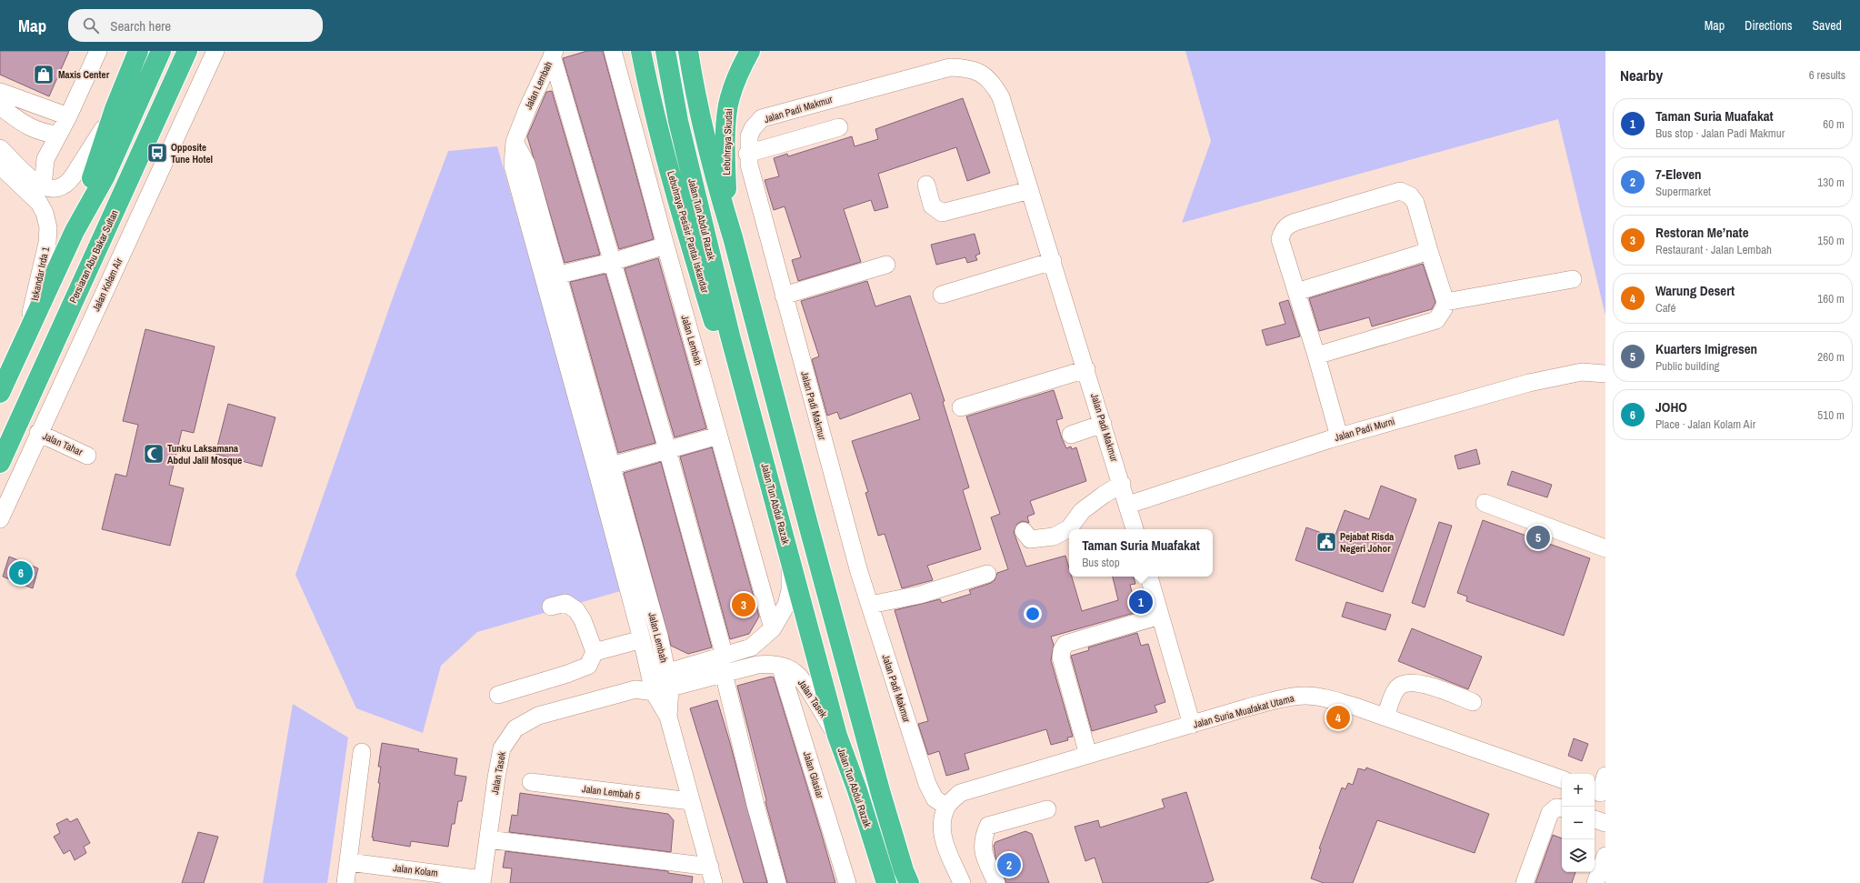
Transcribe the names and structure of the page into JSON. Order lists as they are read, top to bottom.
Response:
{
  "streets": {
    "highway": [
      "Lebuhraya Skudai",
      "Jalan Tun Abdul Razak",
      "Lebuhraya Pesisir Pantai Iskandar",
      "Persiaran Abu Bakar Sultan"
    ],
    "street": [
      "Jalan Lembah",
      "Jalan Padi Makmur",
      "Iskandar Irda 1",
      "Jalan Kolam Air",
      "Jalan Padi Murni",
      "Jalan Tahar",
      "Jalan Tasek",
      "Jalan Suria Muafakat Utama",
      "Jalan Glasiar",
      "Jalan Lembah 5",
      "Jalan Kolam"
    ]
  },
  "crossings": [
    ["Jalan Lembah", "Jalan Tasek"],
    ["Jalan Lembah", "Jalan Lembah 5"],
    ["Jalan Padi Makmur", "Jalan Padi Murni"],
    ["Jalan Padi Makmur", "Jalan Suria Muafakat Utama"],
    ["Jalan Tun Abdul Razak", "Lebuhraya Pesisir Pantai Iskandar"],
    ["Jalan Tun Abdul Razak", "Jalan Tasek"],
    ["Jalan Kolam Air", "Jalan Tahar"],
    ["Jalan Tasek", "Jalan Glasiar"],
    ["Jalan Tasek", "Jalan Kolam"]
  ],
  "places": {
    "shop": ["Maxis Center"],
    "bus stop": ["Opposite Tune Hotel"],
    "mosque": ["Tunku Laksamana Abdul Jalil Mosque"],
    "public building": ["Pejabat Risda Negeri Johor"]
  },
  "page": {
    "header": "Map",
    "search": "Search here",
    "nav": ["Map", "Directions", "Saved"],
    "heading": ["Nearby", "6 results"],
    "list": [
      {
        "mark": "1",
        "name": "Taman Suria Muafakat",
        "note": "Bus stop · Jalan Padi Makmur",
        "value": "60 m"
      },
      {
        "mark": "2",
        "name": "7-Eleven",
        "note": "Supermarket",
        "value": "130 m"
      },
      {
        "mark": "3",
        "name": "Restoran Me’nate",
        "note": "Restaurant · Jalan Lembah",
        "value": "150 m"
      },
      {
        "mark": "4",
        "name": "Warung Desert",
        "note": "Café",
        "value": "160 m"
      },
      {
        "mark": "5",
        "name": "Kuarters Imigresen",
        "note": "Public building",
        "value": "260 m"
      },
      {
        "mark": "6",
        "name": "JOHO",
        "note": "Place · Jalan Kolam Air",
        "value": "510 m"
      }
    ],
    "pins": [
      "5",
      "6",
      "1",
      "3",
      "4",
      "2"
    ],
    "popup": ["Taman Suria Muafakat", "Bus stop"],
    "map_buttons": ["+", "−"]
  }
}
